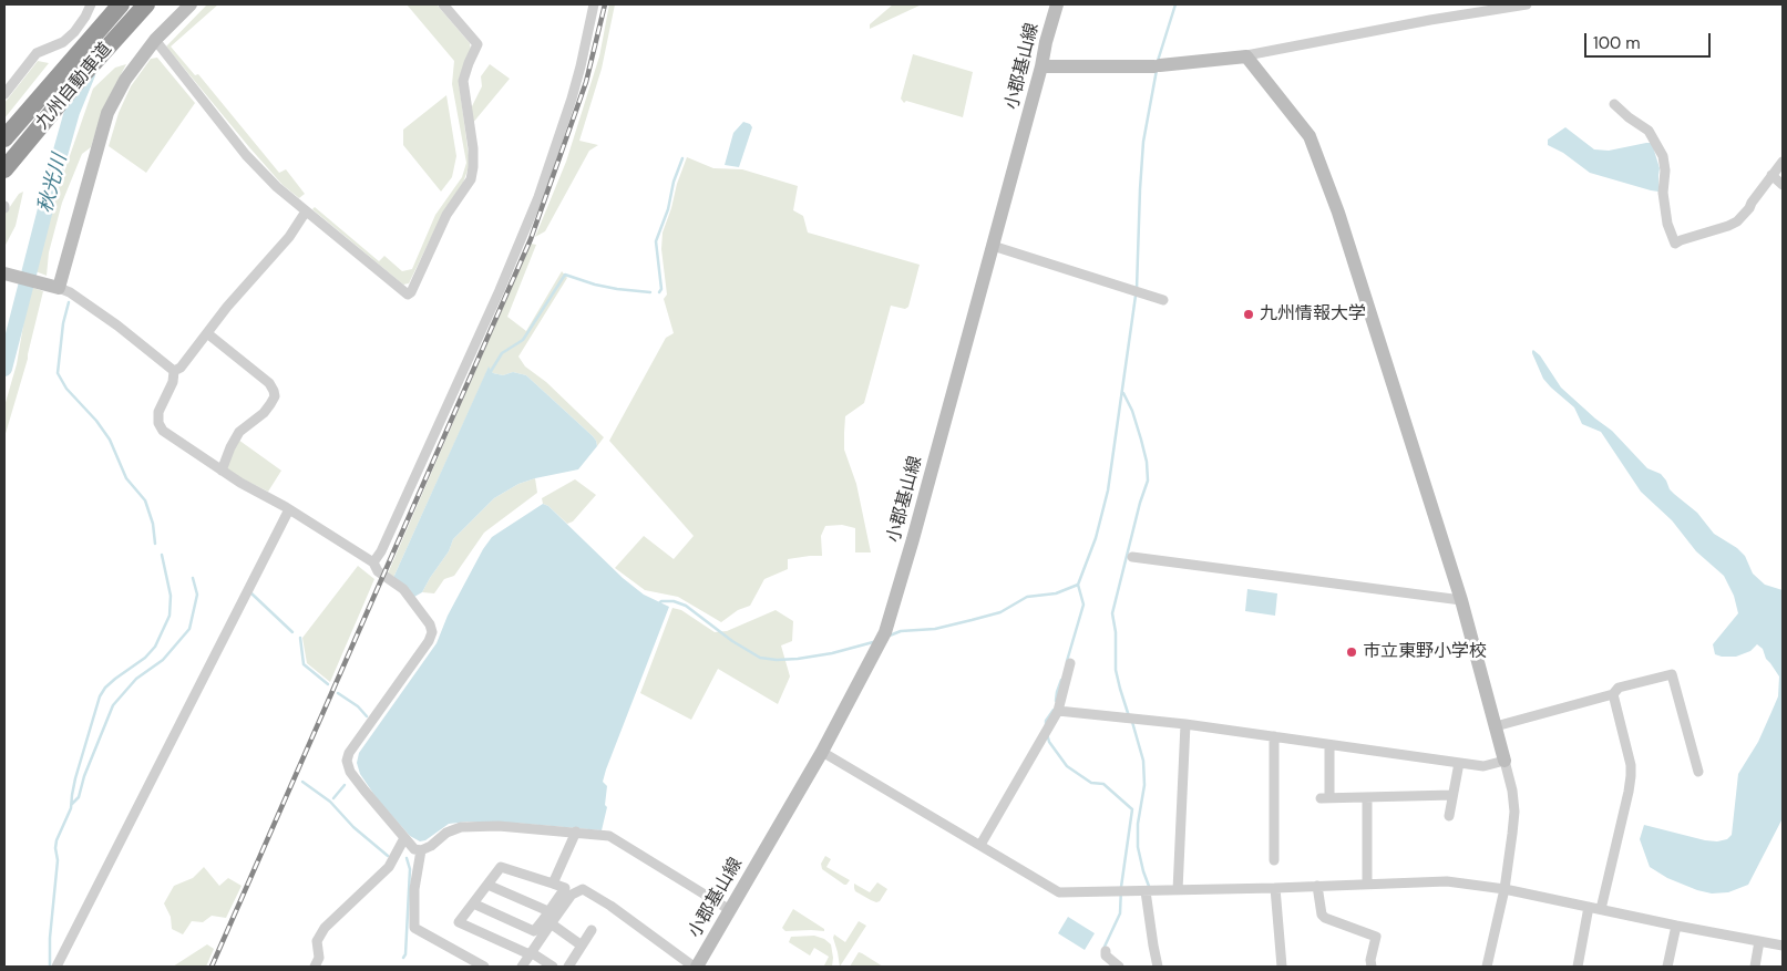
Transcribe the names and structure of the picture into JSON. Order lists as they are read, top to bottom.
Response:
{
  "streets": {
    "highway": ["九州自動車道"],
    "street": ["小郡基山線"]
  },
  "water": ["秋光川"],
  "places": ["九州情報大学", "市立東野小学校"],
  "scale_bar": "100 m"
}
